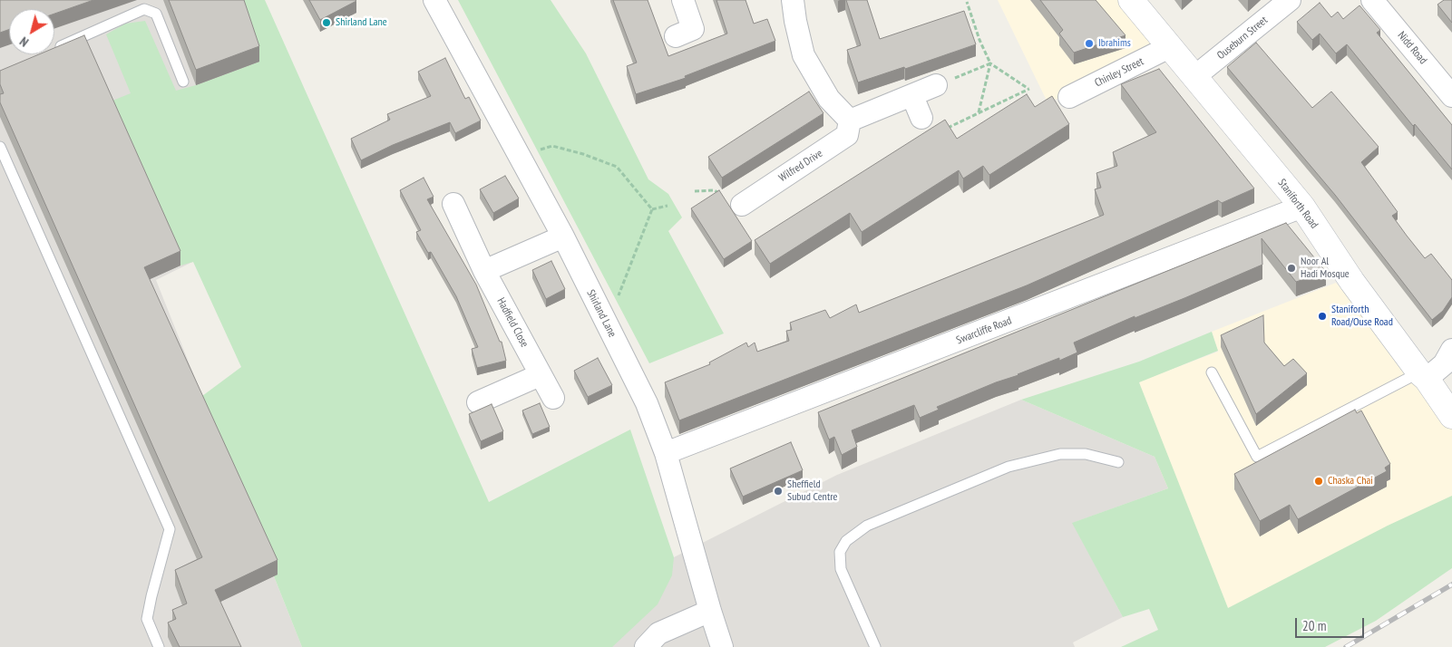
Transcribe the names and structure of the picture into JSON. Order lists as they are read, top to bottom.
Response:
{
  "streets": {
    "main road": ["Staniforth Road"],
    "street": [
      "Ouseburn Street",
      "Nidd Road",
      "Chinley Street",
      "Wilfred Drive",
      "Shirland Lane",
      "Hadfield Close",
      "Swarcliffe Road"
    ]
  },
  "crossings": [
    ["Ouseburn Street", "Staniforth Road"],
    ["Chinley Street", "Staniforth Road"],
    ["Staniforth Road", "Swarcliffe Road"],
    ["Shirland Lane", "Swarcliffe Road"]
  ],
  "places": [
    "Shirland Lane",
    "Ibrahims",
    "Noor Al Hadi Mosque",
    "Staniforth Road/Ouse Road",
    "Chaska Chai",
    "Sheffield Subud Centre"
  ],
  "scale_bar": "20 m",
  "north": "bottom left"
}
